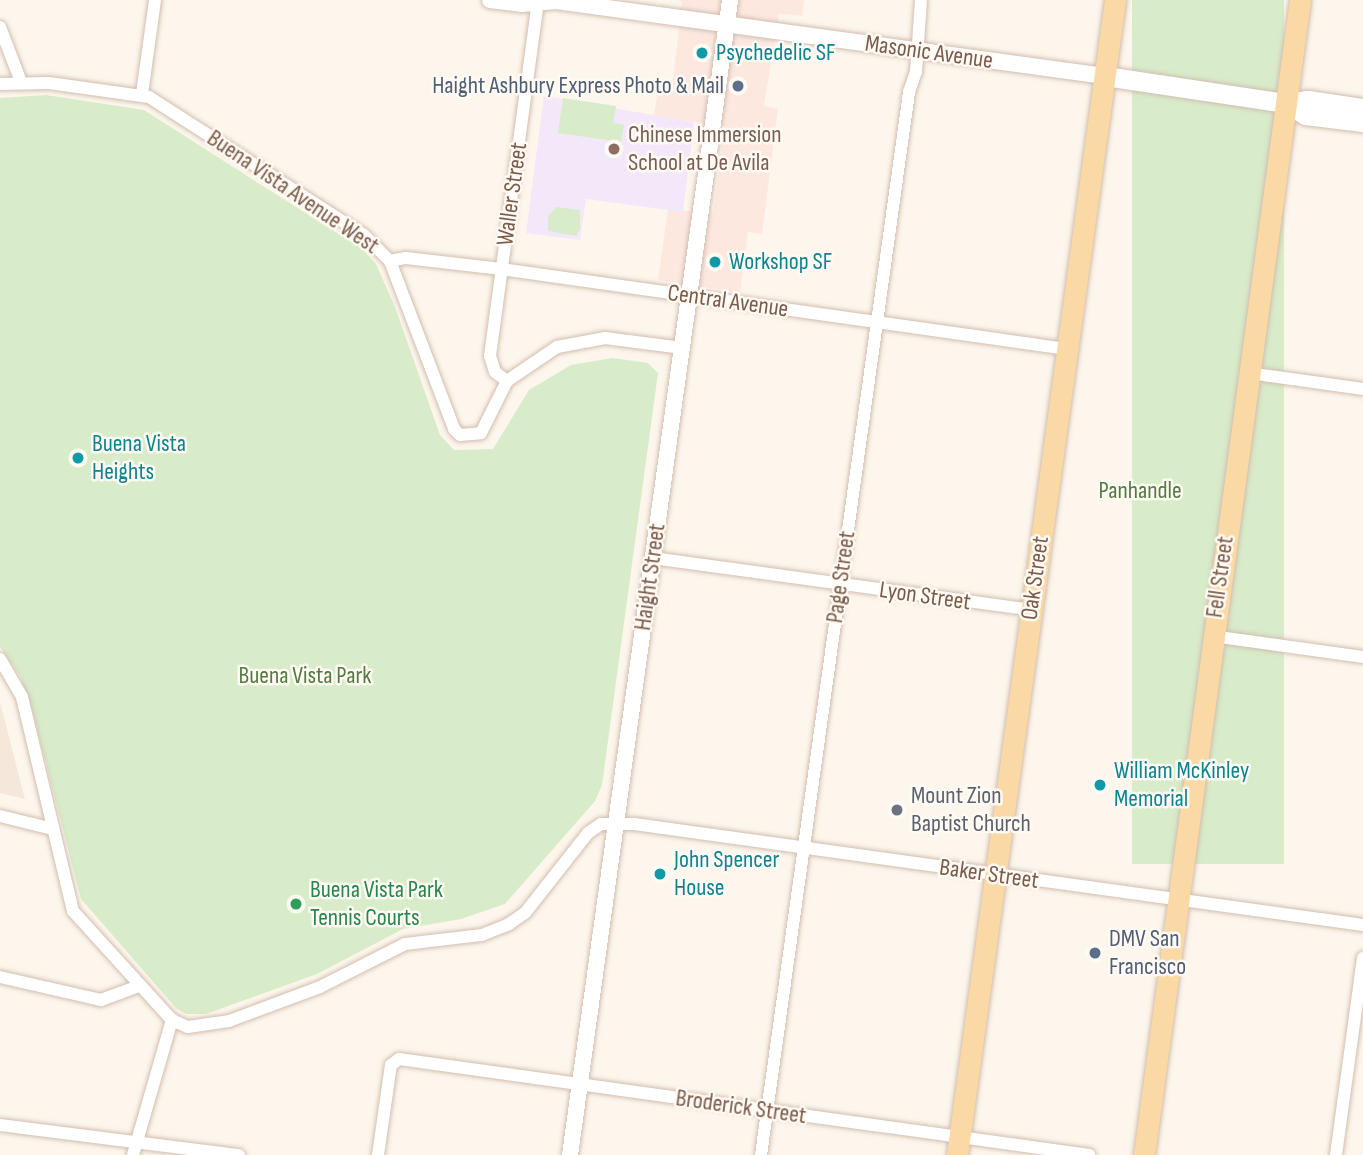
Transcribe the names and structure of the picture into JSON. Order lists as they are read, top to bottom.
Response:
{
  "streets": {
    "main road": ["Masonic Avenue", "Fell Street", "Oak Street"],
    "street": [
      "Buena Vista Avenue West",
      "Waller Street",
      "Central Avenue",
      "Haight Street",
      "Page Street",
      "Lyon Street",
      "Baker Street",
      "Broderick Street"
    ]
  },
  "crossings": [
    ["Masonic Avenue", "Waller Street"],
    ["Masonic Avenue", "Haight Street"],
    ["Masonic Avenue", "Page Street"],
    ["Masonic Avenue", "Fell Street"],
    ["Masonic Avenue", "Oak Street"],
    ["Buena Vista Avenue West", "Waller Street"],
    ["Buena Vista Avenue West", "Central Avenue"],
    ["Buena Vista Avenue West", "Haight Street"],
    ["Waller Street", "Central Avenue"],
    ["Central Avenue", "Haight Street"],
    ["Central Avenue", "Page Street"],
    ["Central Avenue", "Oak Street"],
    ["Haight Street", "Lyon Street"],
    ["Haight Street", "Baker Street"],
    ["Haight Street", "Broderick Street"],
    ["Page Street", "Lyon Street"],
    ["Page Street", "Baker Street"],
    ["Page Street", "Broderick Street"],
    ["Fell Street", "Baker Street"],
    ["Oak Street", "Lyon Street"],
    ["Oak Street", "Baker Street"],
    ["Oak Street", "Broderick Street"]
  ],
  "parks": ["Panhandle", "Buena Vista Park"],
  "places": [
    "Psychedelic SF",
    "Haight Ashbury Express Photo & Mail",
    "Chinese Immersion School at De Avila",
    "Workshop SF",
    "Buena Vista Heights",
    "William McKinley Memorial",
    "Mount Zion Baptist Church",
    "John Spencer House",
    "Buena Vista Park Tennis Courts",
    "DMV San Francisco"
  ]
}
